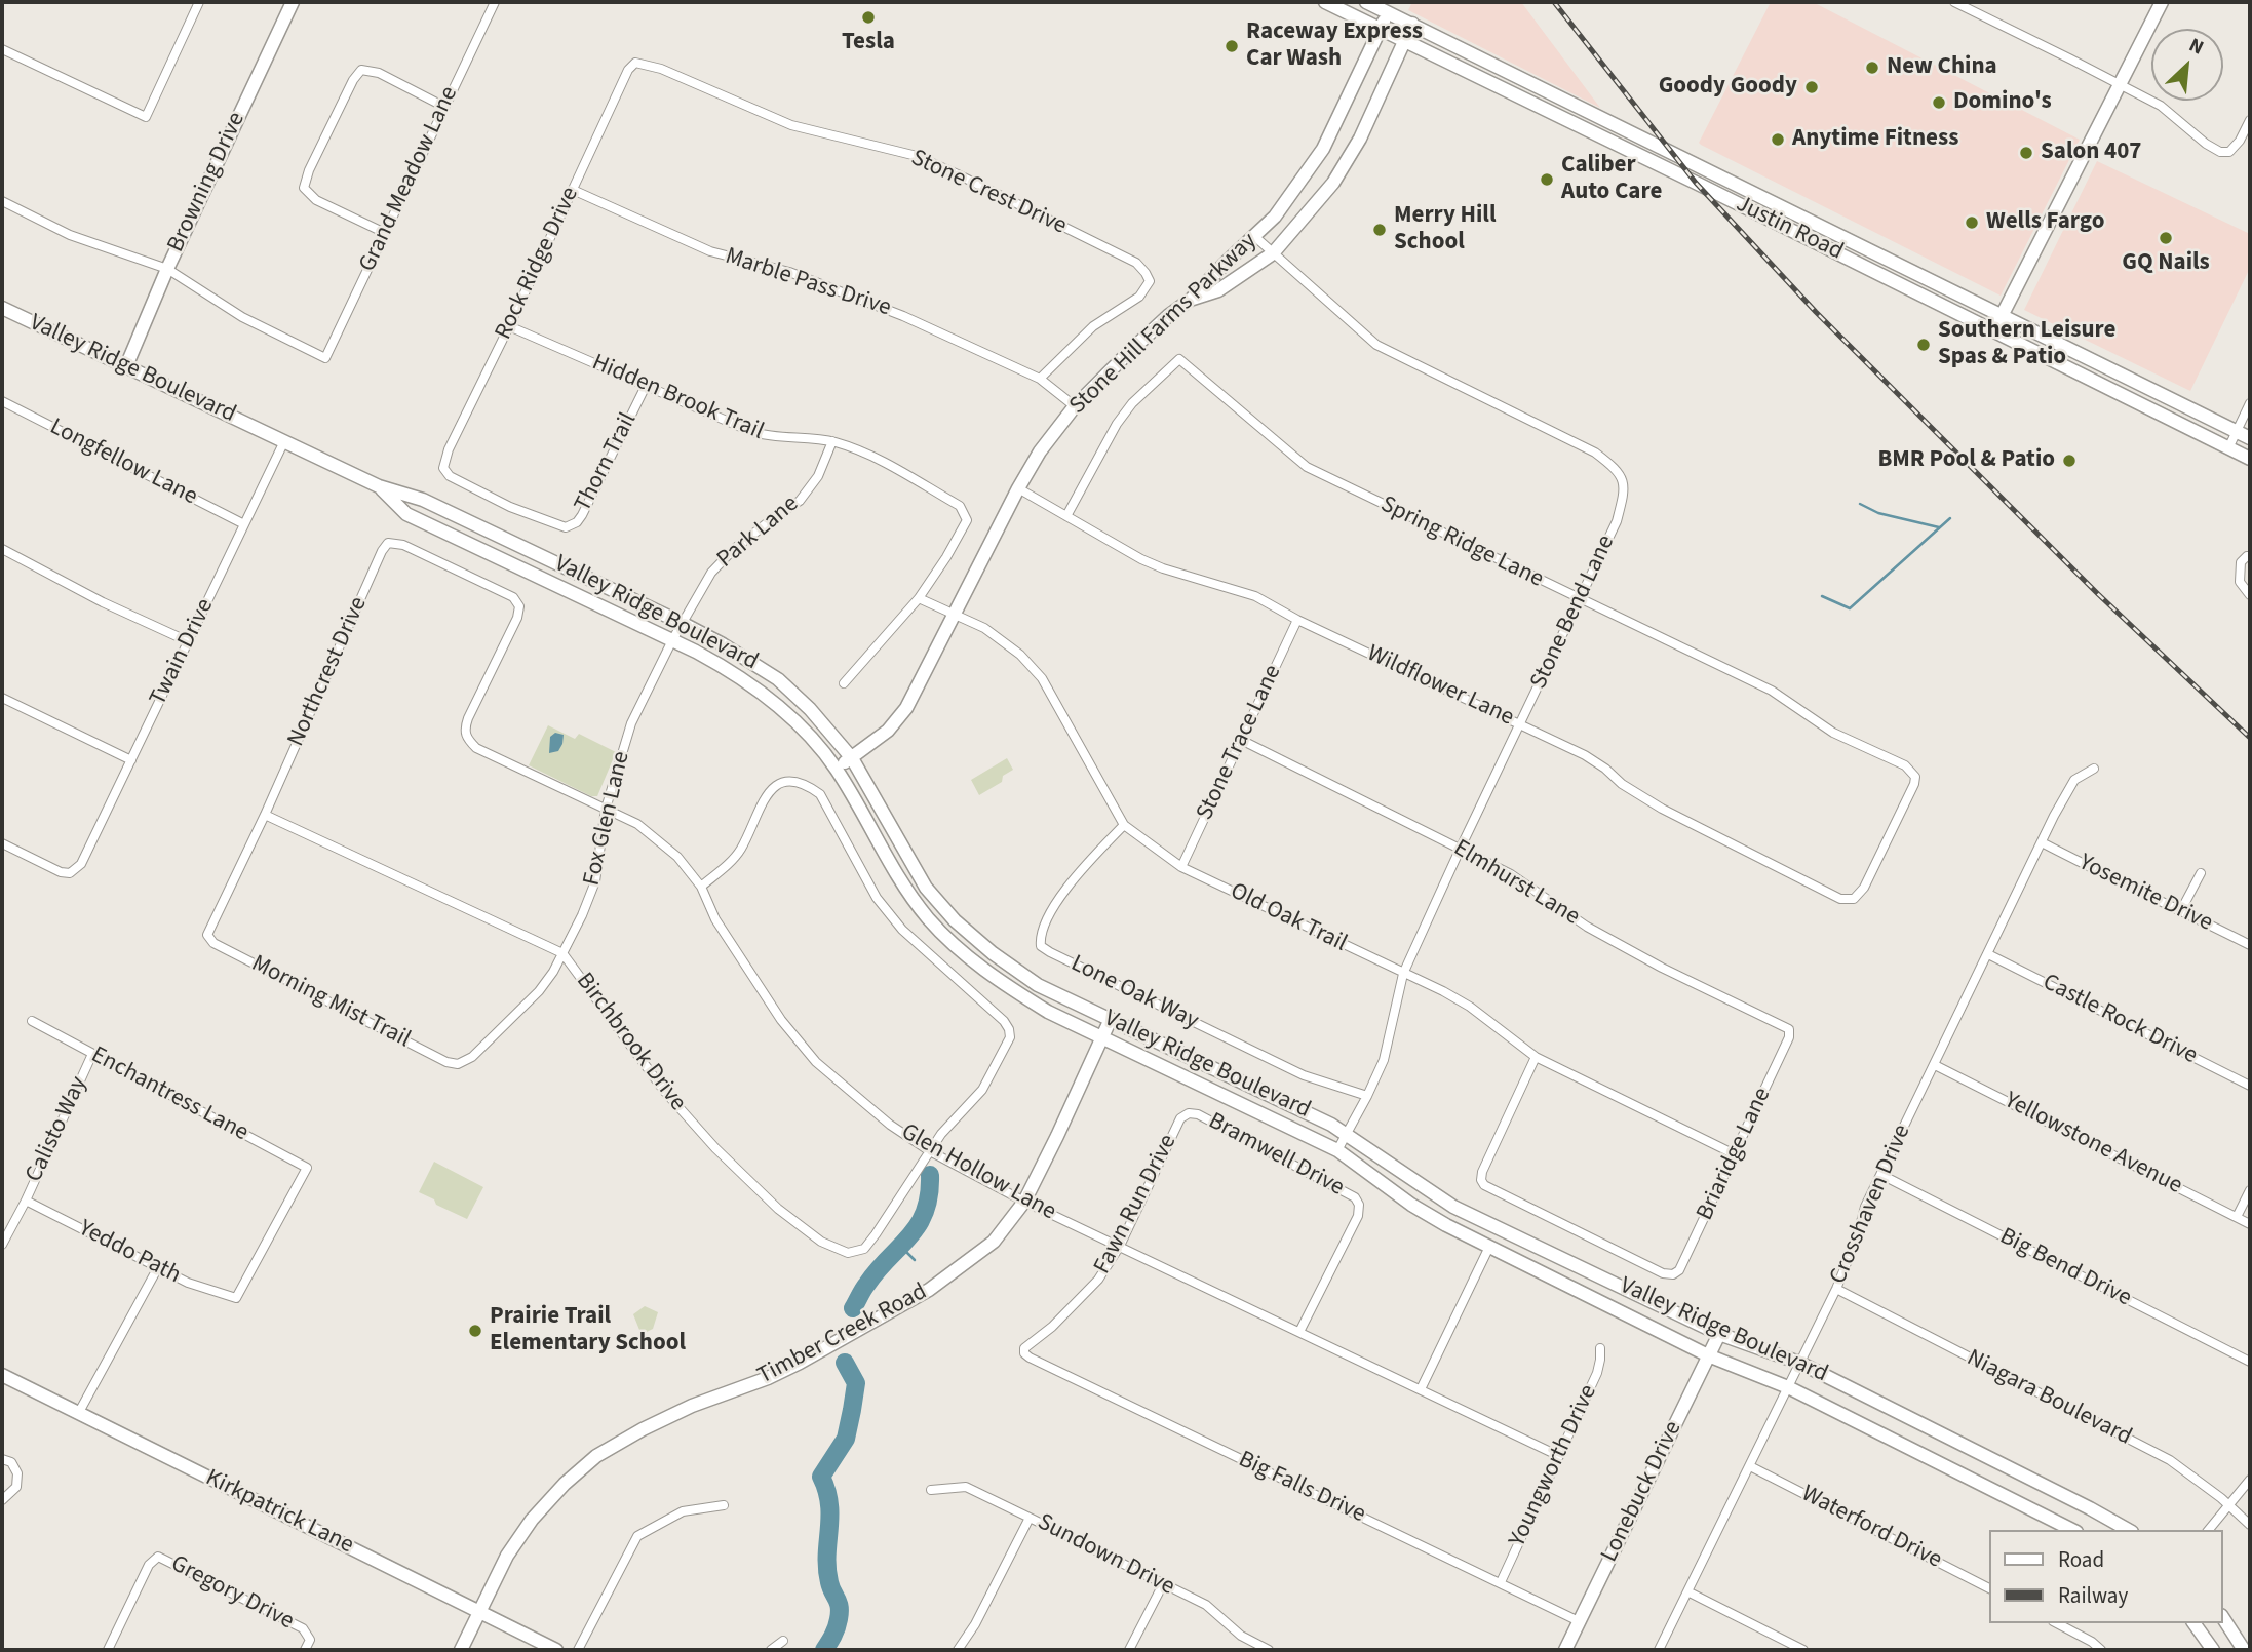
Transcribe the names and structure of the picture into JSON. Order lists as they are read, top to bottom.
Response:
{
  "streets": {
    "main road": [
      "Browning Drive",
      "Justin Road",
      "Stone Hill Farms Parkway",
      "Valley Ridge Boulevard",
      "Timber Creek Road",
      "Lonebuck Drive",
      "Kirkpatrick Lane"
    ],
    "street": [
      "Grand Meadow Lane",
      "Stone Crest Drive",
      "Rock Ridge Drive",
      "Marble Pass Drive",
      "Hidden Brook Trail",
      "Longfellow Lane",
      "Thorn Trail",
      "Park Lane",
      "Spring Ridge Lane",
      "Stone Bend Lane",
      "Twain Drive",
      "Northcrest Drive",
      "Wildflower Lane",
      "Stone Trace Lane",
      "Fox Glen Lane",
      "Elmhurst Lane",
      "Yosemite Drive",
      "Old Oak Trail",
      "Lone Oak Way",
      "Morning Mist Trail",
      "Castle Rock Drive",
      "Birchbrook Drive",
      "Enchantress Lane",
      "Calisto Way",
      "Yellowstone Avenue",
      "Briaridge Lane",
      "Bramwell Drive",
      "Glen Hollow Lane",
      "Fawn Run Drive",
      "Crosshaven Drive",
      "Yeddo Path",
      "Big Bend Drive",
      "Niagara Boulevard",
      "Youngworth Drive",
      "Big Falls Drive",
      "Waterford Drive",
      "Sundown Drive",
      "Gregory Drive"
    ]
  },
  "crossings": [
    ["Grand Meadow Lane", "Browning Drive"],
    ["Browning Drive", "Valley Ridge Boulevard"],
    ["Stone Crest Drive", "Rock Ridge Drive"],
    ["Stone Crest Drive", "Marble Pass Drive"],
    ["Justin Road", "Stone Hill Farms Parkway"],
    ["Rock Ridge Drive", "Marble Pass Drive"],
    ["Rock Ridge Drive", "Hidden Brook Trail"],
    ["Rock Ridge Drive", "Thorn Trail"],
    ["Marble Pass Drive", "Stone Hill Farms Parkway"],
    ["Stone Hill Farms Parkway", "Valley Ridge Boulevard"],
    ["Stone Hill Farms Parkway", "Stone Bend Lane"],
    ["Stone Hill Farms Parkway", "Wildflower Lane"],
    ["Stone Hill Farms Parkway", "Old Oak Trail"],
    ["Valley Ridge Boulevard", "Park Lane"],
    ["Valley Ridge Boulevard", "Stone Bend Lane"],
    ["Valley Ridge Boulevard", "Twain Drive"],
    ["Valley Ridge Boulevard", "Fox Glen Lane"],
    ["Valley Ridge Boulevard", "Crosshaven Drive"],
    ["Valley Ridge Boulevard", "Timber Creek Road"],
    ["Valley Ridge Boulevard", "Lonebuck Drive"],
    ["Hidden Brook Trail", "Thorn Trail"],
    ["Hidden Brook Trail", "Park Lane"],
    ["Hidden Brook Trail", "Old Oak Trail"],
    ["Longfellow Lane", "Twain Drive"],
    ["Park Lane", "Fox Glen Lane"],
    ["Spring Ridge Lane", "Stone Bend Lane"],
    ["Spring Ridge Lane", "Wildflower Lane"],
    ["Stone Bend Lane", "Wildflower Lane"],
    ["Stone Bend Lane", "Elmhurst Lane"],
    ["Stone Bend Lane", "Old Oak Trail"],
    ["Stone Bend Lane", "Lone Oak Way"],
    ["Northcrest Drive", "Morning Mist Trail"],
    ["Northcrest Drive", "Birchbrook Drive"],
    ["Northcrest Drive", "Glen Hollow Lane"],
    ["Wildflower Lane", "Stone Trace Lane"],
    ["Stone Trace Lane", "Elmhurst Lane"],
    ["Stone Trace Lane", "Old Oak Trail"],
    ["Fox Glen Lane", "Morning Mist Trail"],
    ["Fox Glen Lane", "Birchbrook Drive"],
    ["Fox Glen Lane", "Glen Hollow Lane"],
    ["Elmhurst Lane", "Briaridge Lane"],
    ["Yosemite Drive", "Crosshaven Drive"],
    ["Old Oak Trail", "Lone Oak Way"],
    ["Old Oak Trail", "Briaridge Lane"],
    ["Castle Rock Drive", "Crosshaven Drive"],
    ["Birchbrook Drive", "Glen Hollow Lane"],
    ["Enchantress Lane", "Calisto Way"],
    ["Enchantress Lane", "Yeddo Path"],
    ["Calisto Way", "Yeddo Path"],
    ["Yellowstone Avenue", "Crosshaven Drive"],
    ["Bramwell Drive", "Glen Hollow Lane"],
    ["Bramwell Drive", "Fawn Run Drive"],
    ["Glen Hollow Lane", "Fawn Run Drive"],
    ["Glen Hollow Lane", "Timber Creek Road"],
    ["Glen Hollow Lane", "Youngworth Drive"],
    ["Fawn Run Drive", "Big Falls Drive"],
    ["Crosshaven Drive", "Big Bend Drive"],
    ["Crosshaven Drive", "Niagara Boulevard"],
    ["Crosshaven Drive", "Waterford Drive"],
    ["Timber Creek Road", "Kirkpatrick Lane"],
    ["Youngworth Drive", "Big Falls Drive"],
    ["Big Falls Drive", "Lonebuck Drive"]
  ],
  "places": [
    "Tesla",
    "Raceway Express Car Wash",
    "New China",
    "Goody Goody",
    "Domino's",
    "Anytime Fitness",
    "Salon 407",
    "Caliber Auto Care",
    "Wells Fargo",
    "Merry Hill School",
    "GQ Nails",
    "Southern Leisure Spas & Patio",
    "BMR Pool & Patio",
    "Prairie Trail Elementary School"
  ],
  "legend": ["Road", "Railway"],
  "north": "top right"
}
